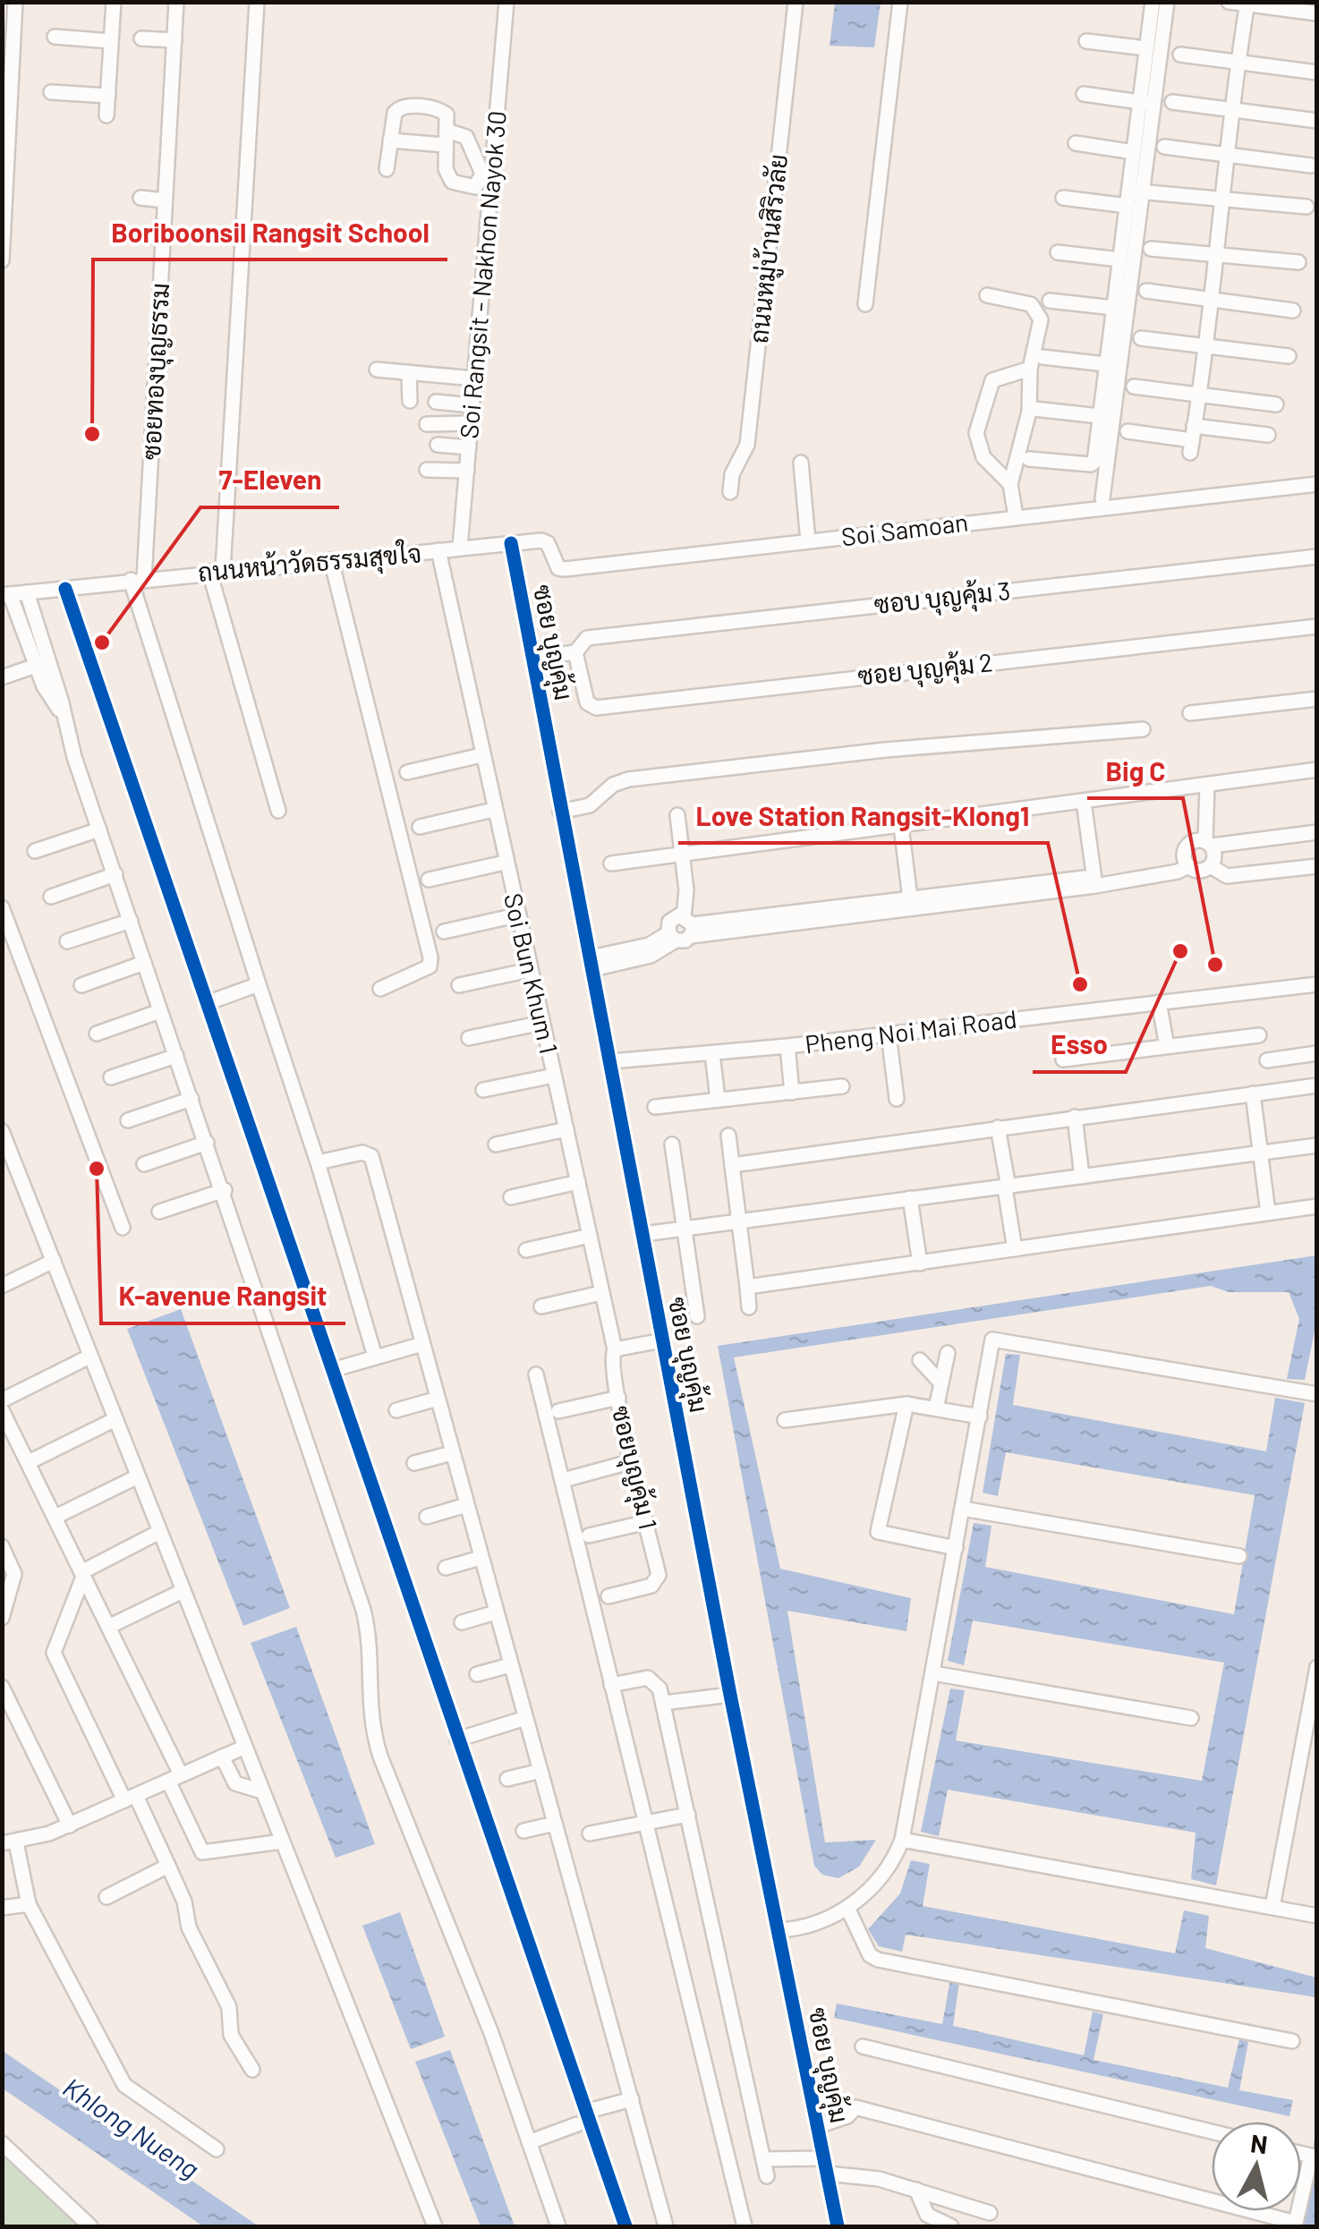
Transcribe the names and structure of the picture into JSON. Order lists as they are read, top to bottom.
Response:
{
  "streets": {
    "street": [
      "ถนนหมู่บ้านสิริวลัย",
      "Soi Rangsit - Nakhon Nayok 30",
      "ซอยทองบุญธรรม",
      "Soi Samoan",
      "ถนนหน้าวัดธรรมสุขใจ",
      "ซอบ บุญคุ้ม 3",
      "ซอย บุญคุ้ม",
      "ซอย บุญคุ้ม 2",
      "Soi Bun Khum 1",
      "Pheng Noi Mai Road",
      "ซอยบุญคุ้ม 1"
    ]
  },
  "crossings": [
    ["Soi Rangsit - Nakhon Nayok 30", "ถนนหน้าวัดธรรมสุขใจ"],
    ["ซอยทองบุญธรรม", "ถนนหน้าวัดธรรมสุขใจ"],
    ["Soi Samoan", "ถนนหน้าวัดธรรมสุขใจ"],
    ["Soi Samoan", "ซอย บุญคุ้ม"],
    ["ถนนหน้าวัดธรรมสุขใจ", "ซอย บุญคุ้ม"],
    ["ถนนหน้าวัดธรรมสุขใจ", "Soi Bun Khum 1"],
    ["ซอบ บุญคุ้ม 3", "ซอย บุญคุ้ม"],
    ["ซอบ บุญคุ้ม 3", "ซอย บุญคุ้ม 2"],
    ["ซอย บุญคุ้ม", "Pheng Noi Mai Road"],
    ["Soi Bun Khum 1", "ซอยบุญคุ้ม 1"]
  ],
  "water": ["Khlong Nueng"],
  "places": [
    "Boriboonsil Rangsit School",
    "7-Eleven",
    "Esso",
    "Big C",
    "Love Station Rangsit-Klong1",
    "K-avenue Rangsit"
  ],
  "north": "top"
}
